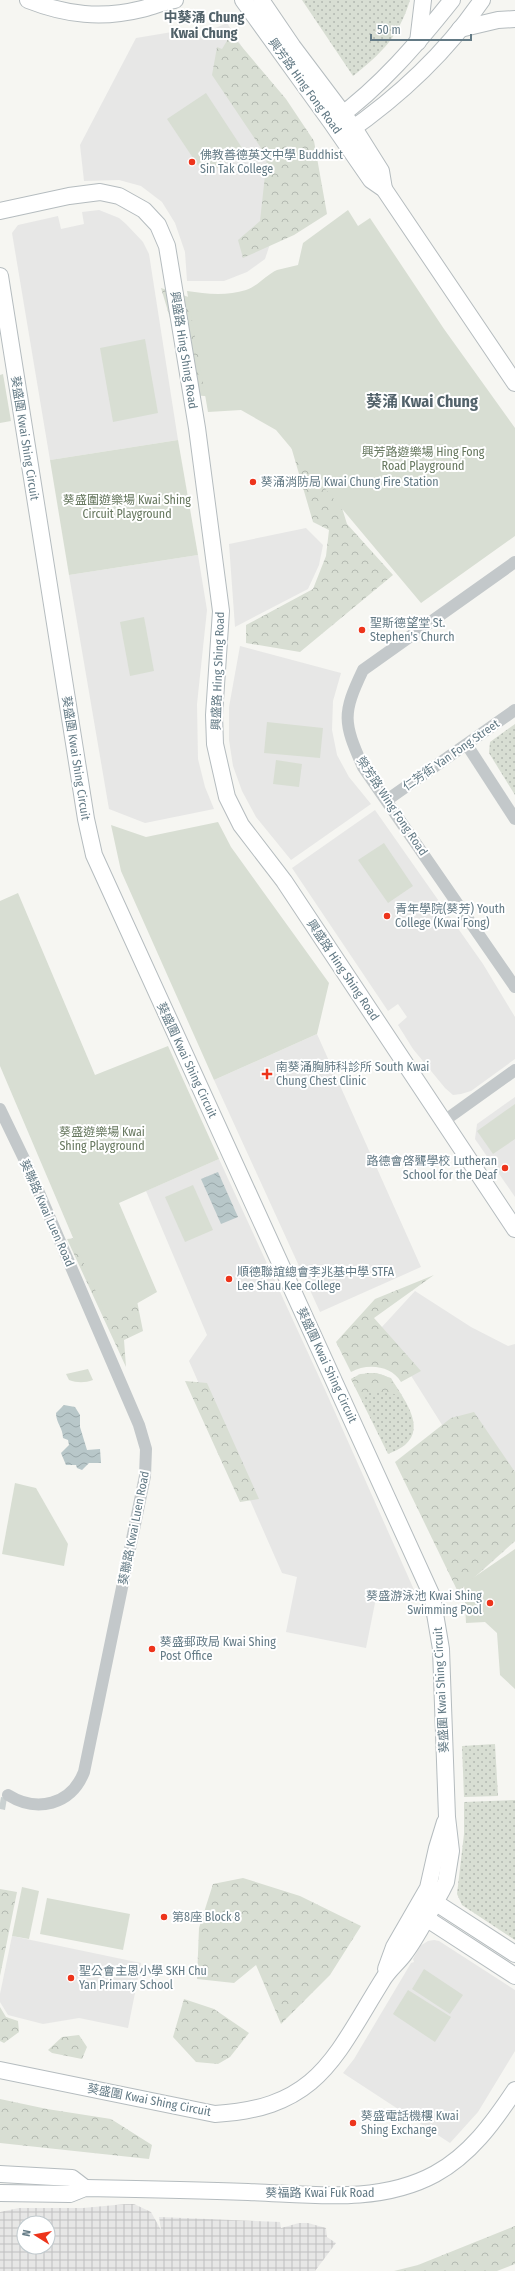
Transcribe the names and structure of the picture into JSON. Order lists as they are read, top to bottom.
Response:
{
  "streets": {
    "street": [
      "興芳路 Hing Fong Road",
      "興盛路 Hing Shing Road",
      "葵盛圍 Kwai Shing Circuit",
      "仁芳街 Yan Fong Street",
      "榮芳路 Wing Fong Road",
      "葵聯路 Kwai Luen Road",
      "葵福路 Kwai Fuk Road"
    ]
  },
  "crossings": [
    ["仁芳街 Yan Fong Street", "榮芳路 Wing Fong Road"]
  ],
  "districts": ["中葵涌 Chung Kwai Chung", "葵涌 Kwai Chung"],
  "parks": ["興芳路遊樂場 Hing Fong Road Playground", "葵盛圍遊樂場 Kwai Shing Circuit Playground", "葵盛遊樂場 Kwai Shing Playground"],
  "places": {
    "other": [
      "佛教善德英文中學 Buddhist Sin Tak College",
      "葵涌消防局 Kwai Chung Fire Station",
      "聖斯德望堂 St. Stephen's Church",
      "青年學院(葵芳) Youth College (Kwai Fong)",
      "路德會啓聾學校 Lutheran School for the Deaf",
      "順德聯誼總會李兆基中學 STFA Lee Shau Kee College",
      "葵盛游泳池 Kwai Shing Swimming Pool",
      "葵盛郵政局 Kwai Shing Post Office",
      "第8座 Block 8",
      "聖公會主恩小學 SKH Chu Yan Primary School",
      "葵盛電話機樓 Kwai Shing Exchange"
    ],
    "health": ["南葵涌胸肺科診所 South Kwai Chung Chest Clinic"]
  },
  "scale_bar": "50 m",
  "north": "left"
}
